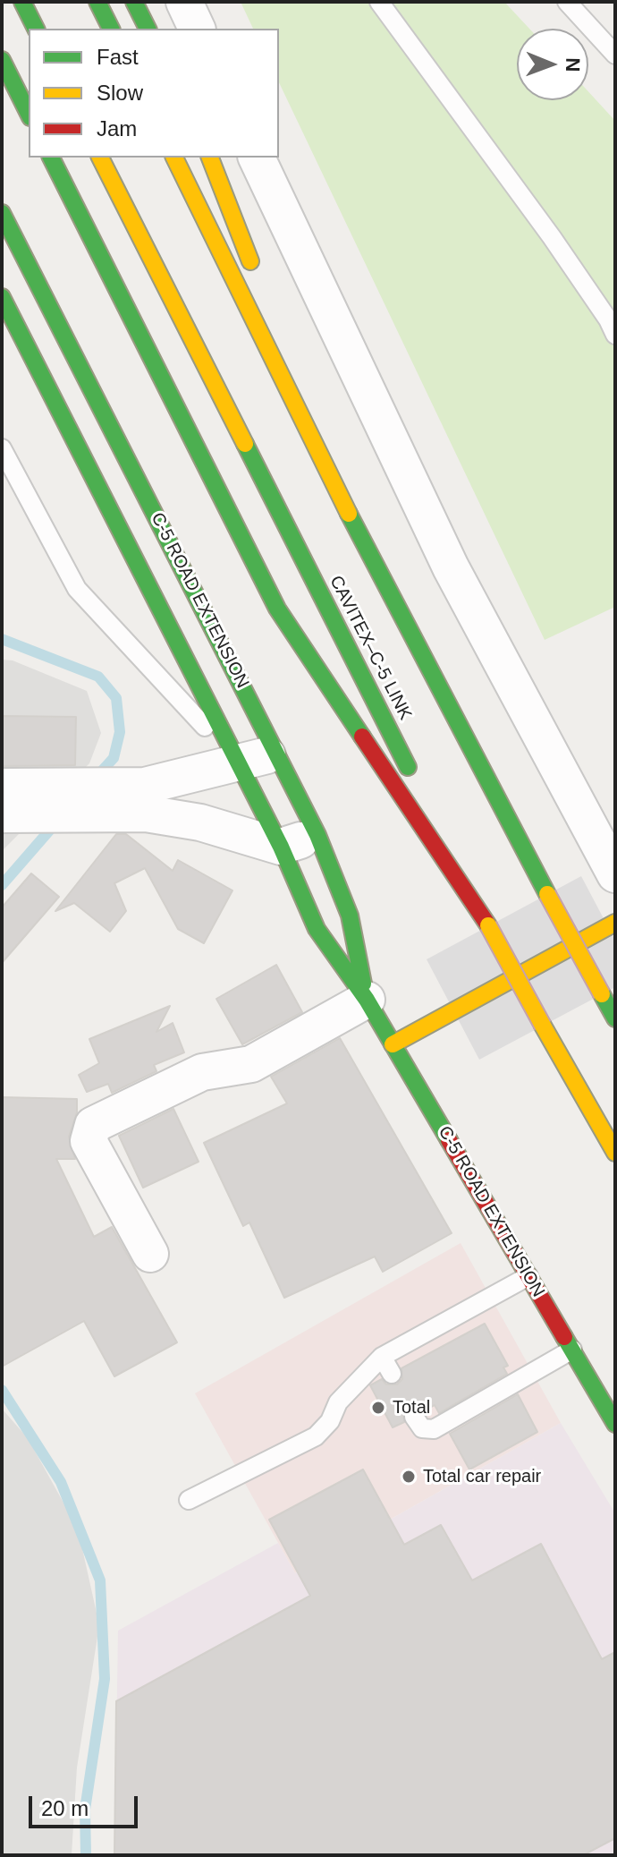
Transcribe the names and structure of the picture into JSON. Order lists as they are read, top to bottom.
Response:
{
  "streets": {
    "main road": ["C-5 ROAD EXTENSION", "CAVITEX–C-5 LINK"]
  },
  "places": ["Total", "Total car repair"],
  "legend": ["Fast", "Slow", "Jam"],
  "scale_bar": "20 m",
  "north": "right"
}
